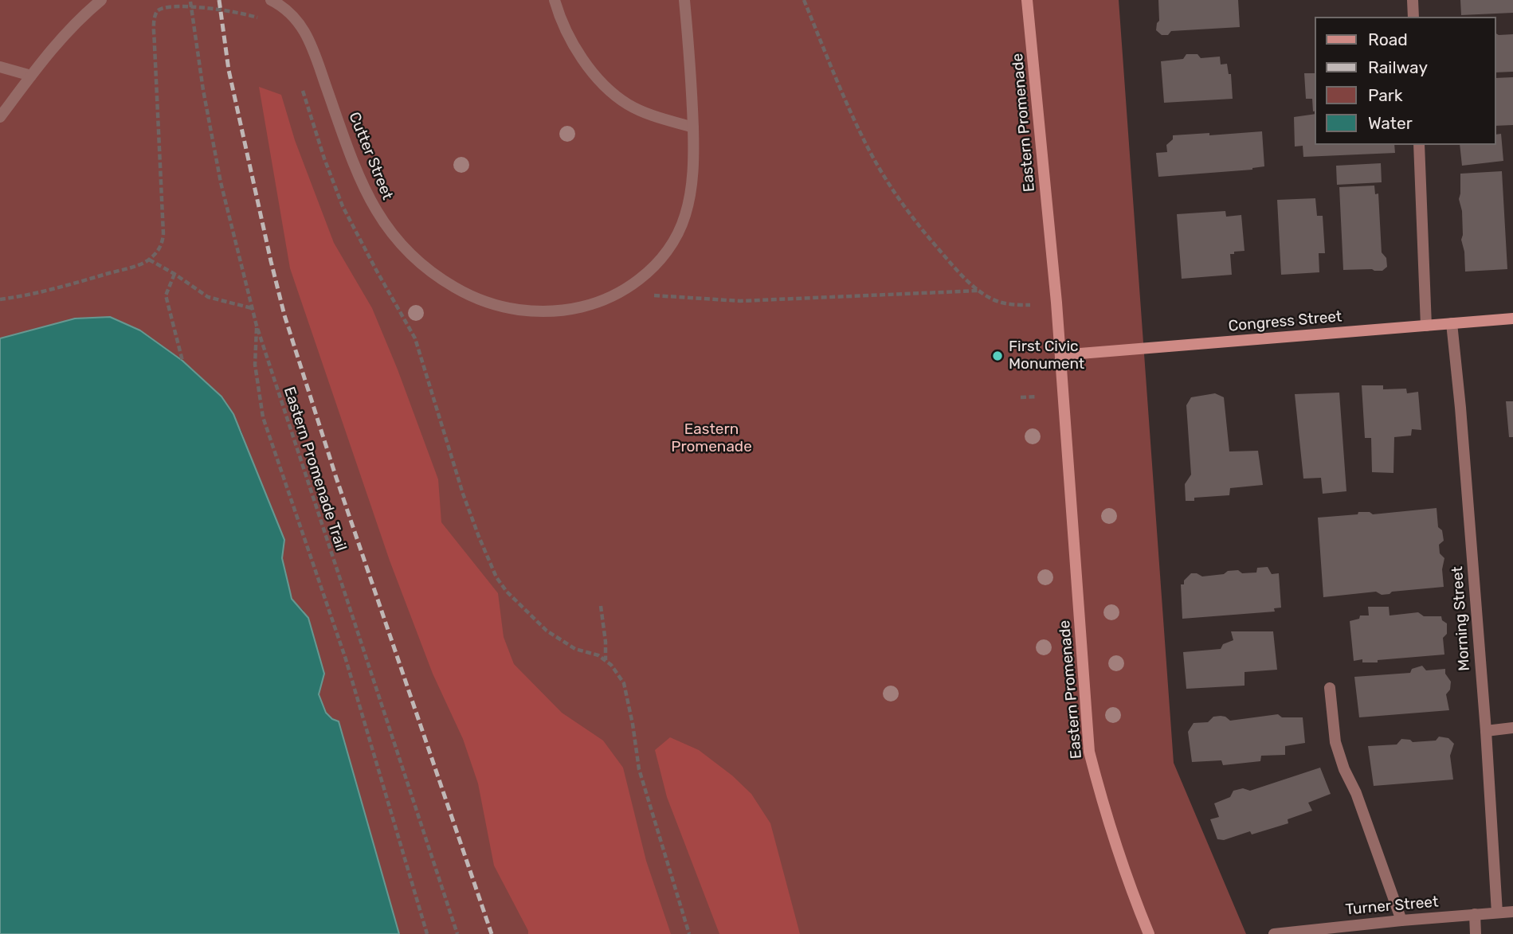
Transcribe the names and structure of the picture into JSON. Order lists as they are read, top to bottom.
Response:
{
  "streets": {
    "street": [
      "Eastern Promenade",
      "Cutter Street",
      "Congress Street",
      "Morning Street",
      "Turner Street"
    ],
    "path": ["Eastern Promenade Trail"]
  },
  "crossings": [
    ["Eastern Promenade", "Congress Street"],
    ["Congress Street", "Morning Street"],
    ["Morning Street", "Turner Street"]
  ],
  "parks": ["Eastern Promenade"],
  "places": ["First Civic Monument"],
  "legend": [
    "Road",
    "Railway",
    "Park",
    "Water"
  ]
}
